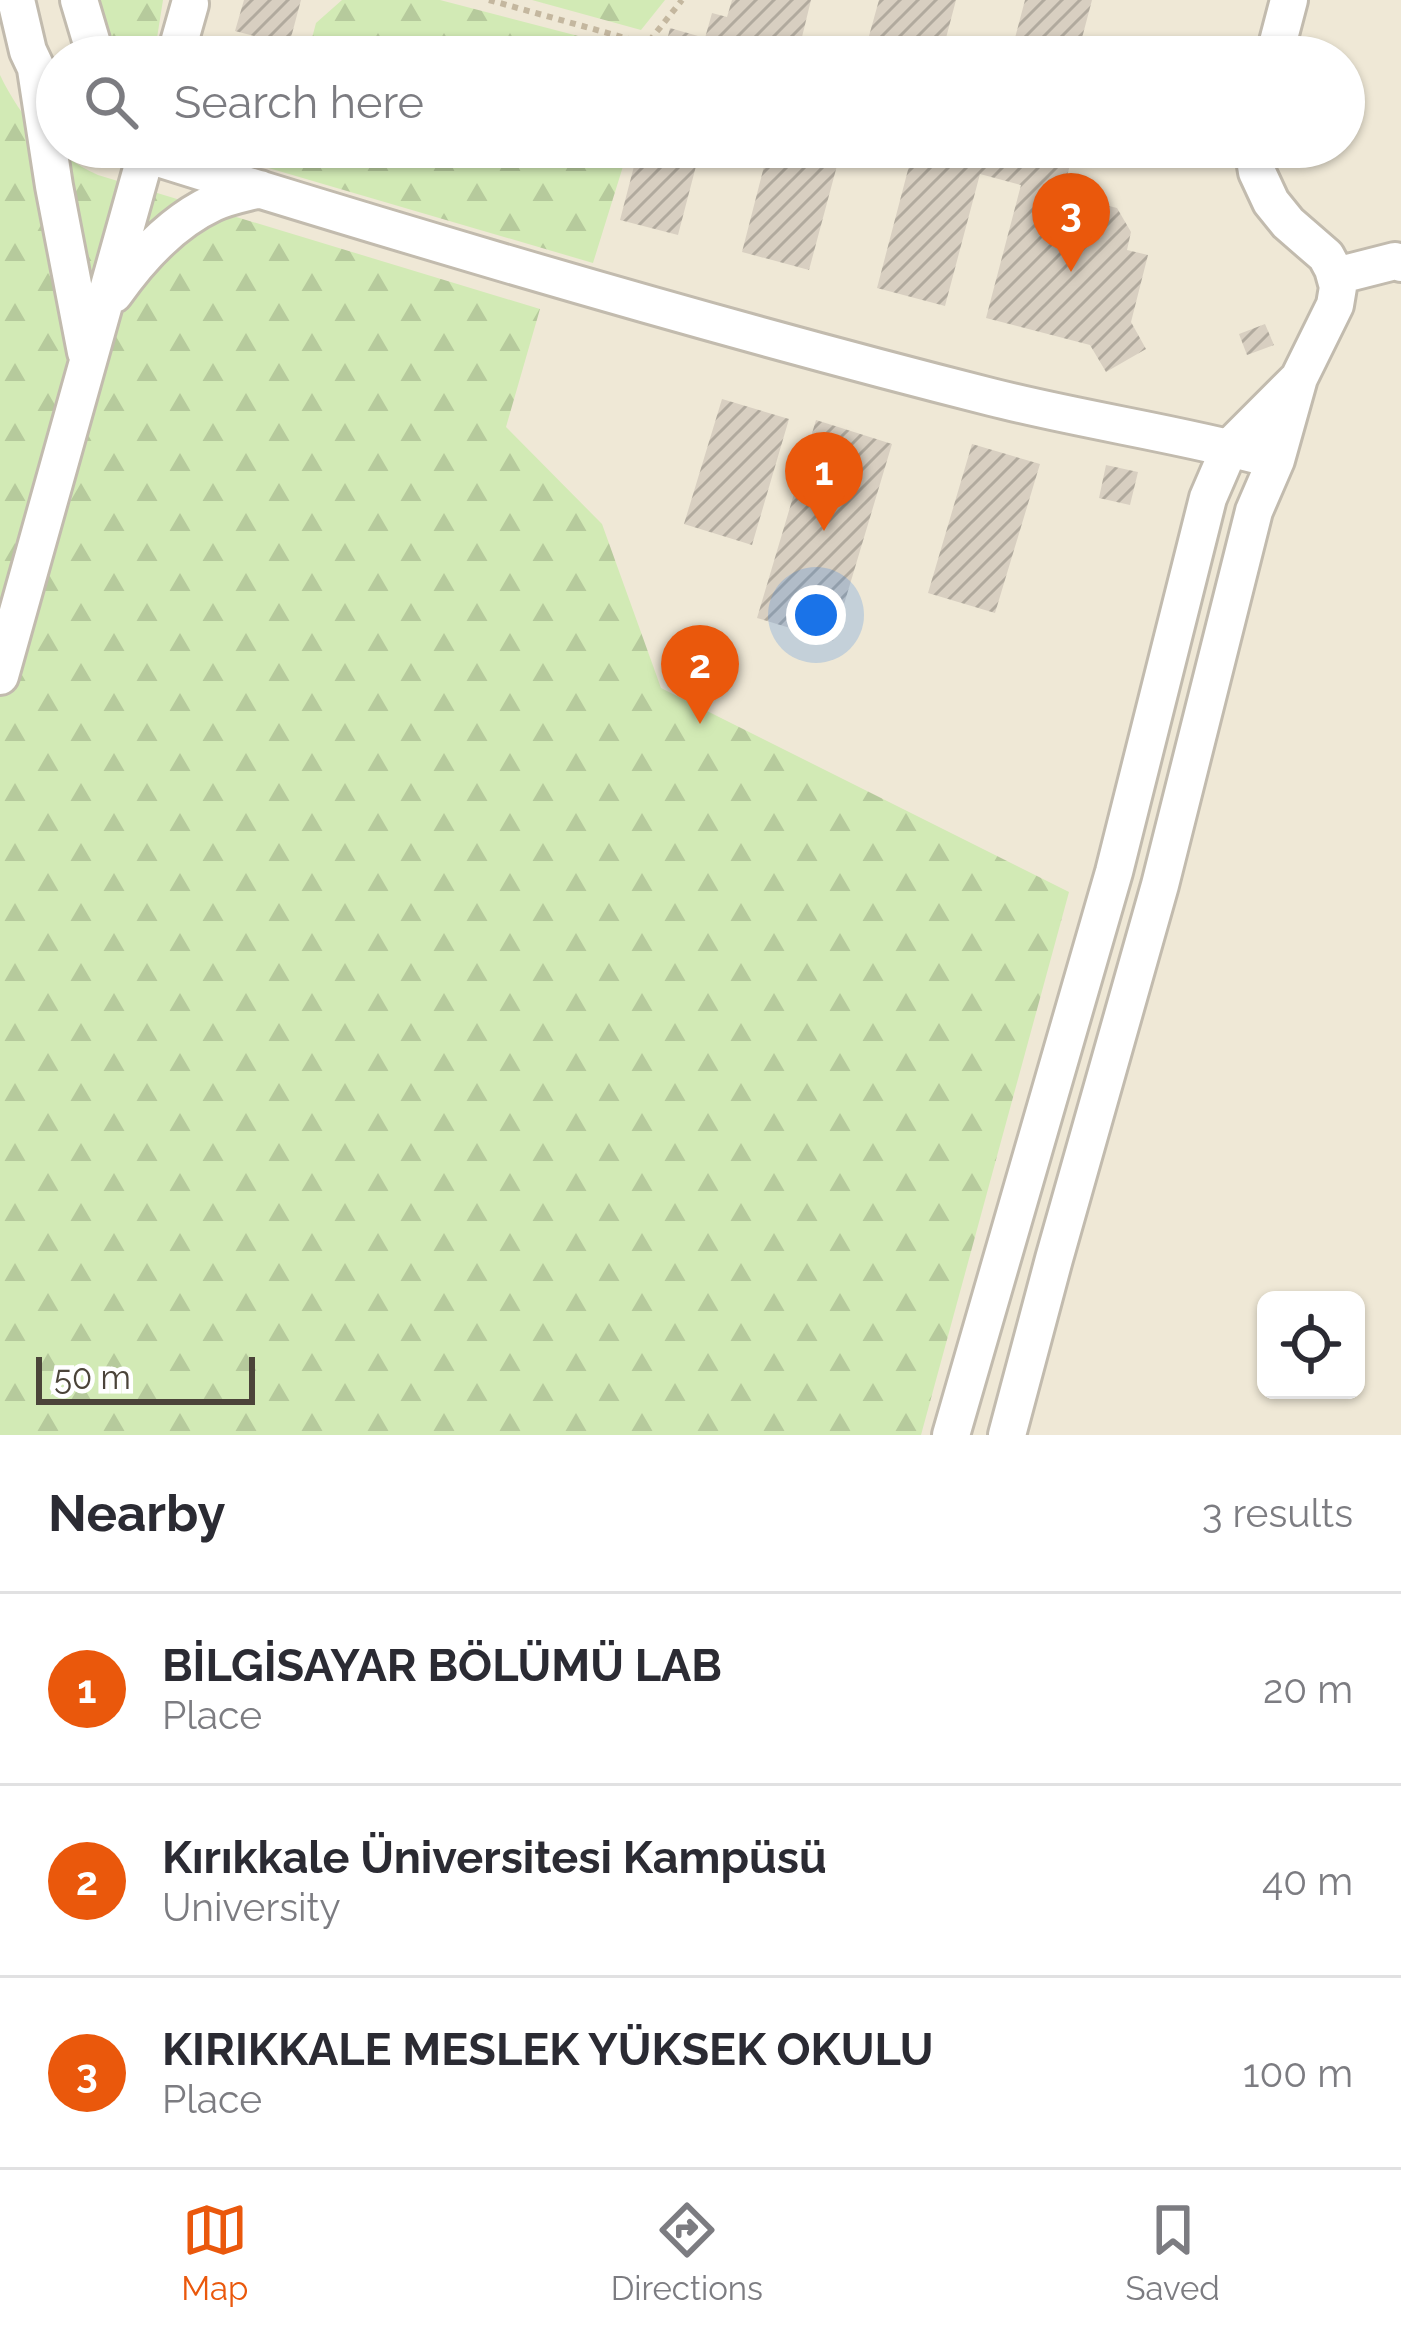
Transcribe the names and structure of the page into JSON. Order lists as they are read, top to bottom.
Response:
{
  "scale_bar": "50 m",
  "page": {
    "search": "Search here",
    "pins": ["3", "1", "2"],
    "scale": "50 m",
    "heading": ["Nearby", "3 results"],
    "list": [
      {
        "mark": "1",
        "name": "BİLGİSAYAR BÖLÜMÜ LAB",
        "note": "Place",
        "value": "20 m"
      },
      {
        "mark": "2",
        "name": "Kırıkkale Üniversitesi Kampüsü",
        "note": "University",
        "value": "40 m"
      },
      {
        "mark": "3",
        "name": "KIRIKKALE MESLEK YÜKSEK OKULU",
        "note": "Place",
        "value": "100 m"
      }
    ],
    "nav": ["Map", "Directions", "Saved"]
  }
}
